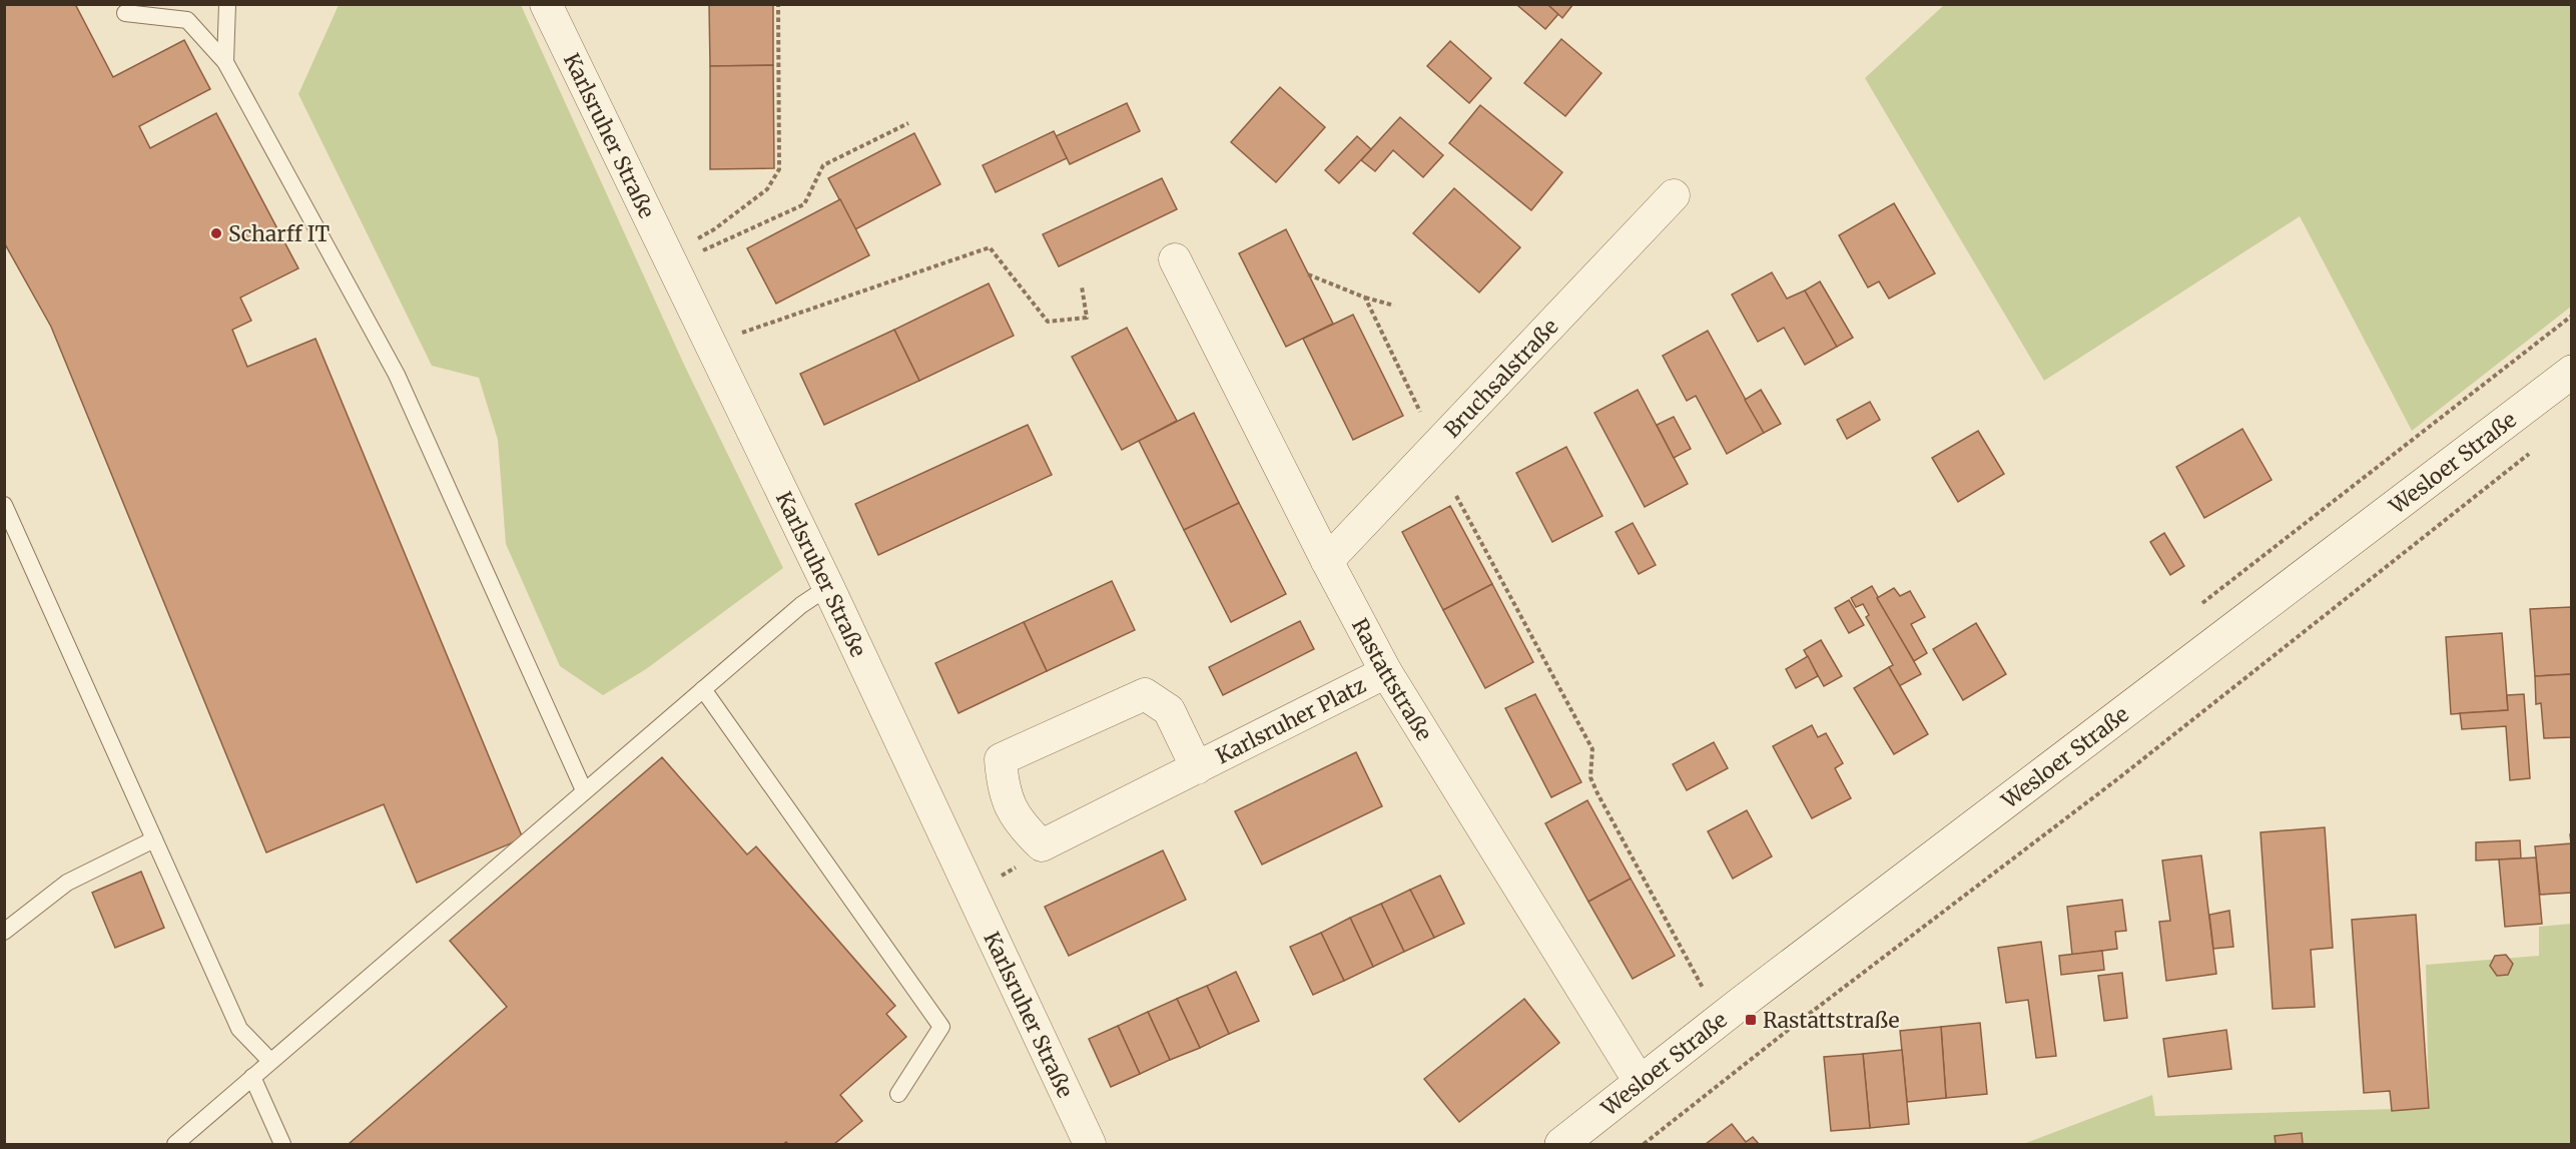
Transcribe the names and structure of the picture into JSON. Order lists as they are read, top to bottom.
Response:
{
  "streets": {
    "street": [
      "Karlsruher Straße",
      "Bruchsalstraße",
      "Wesloer Straße",
      "Rastattstraße",
      "Karlsruher Platz"
    ]
  },
  "crossings": [
    ["Bruchsalstraße", "Rastattstraße"],
    ["Wesloer Straße", "Rastattstraße"],
    ["Rastattstraße", "Karlsruher Platz"]
  ],
  "places": {
    "other": ["Scharff IT"],
    "transit": ["Rastattstraße"]
  }
}
